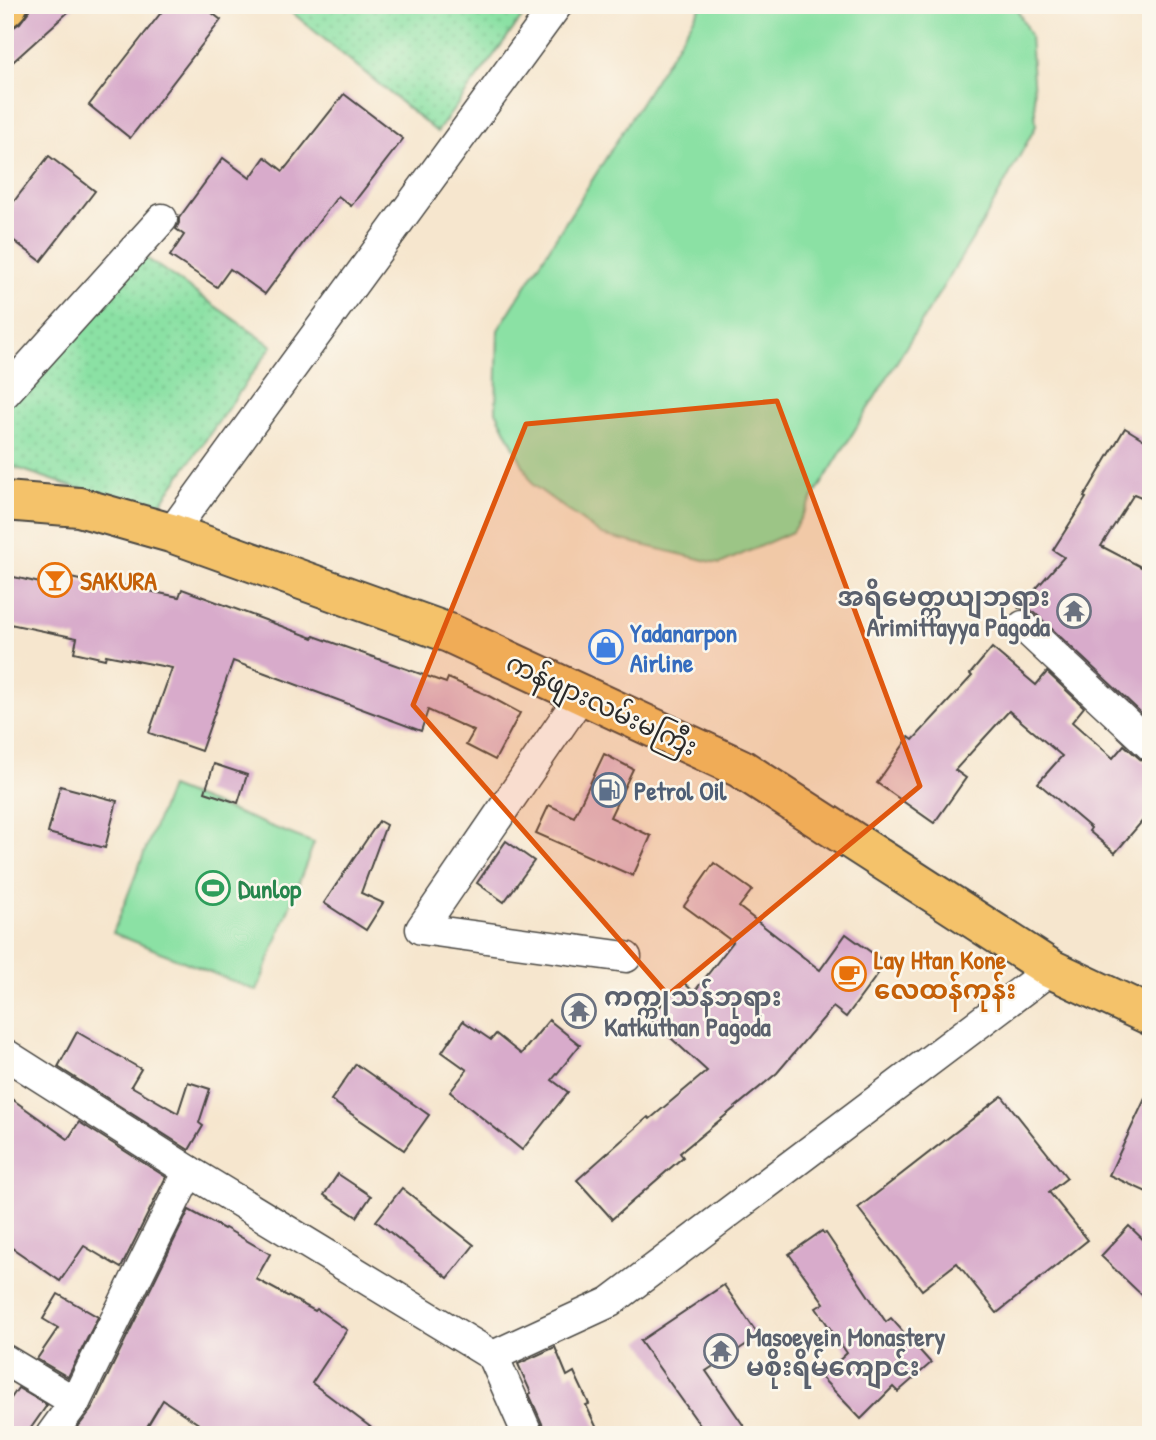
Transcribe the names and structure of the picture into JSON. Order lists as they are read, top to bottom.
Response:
{
  "streets": {
    "main road": ["ကန်ဖျားလမ်းမကြီး"]
  },
  "places": {
    "bar": ["SAKURA"],
    "temple": ["အရိမေတ္တယျဘုရား Arimittayya Pagoda", "ကက္ကုသန်ဘုရား Katkuthan Pagoda", "Masoeyein Monastery မစိုးရိမ်ကျောင်း"],
    "shop": ["Yadanarpon Airline"],
    "fuel station": ["Petrol Oil"],
    "sports": ["Dunlop"],
    "cafe": ["Lay Htan Kone လေထန်ကုန်း"]
  }
}
